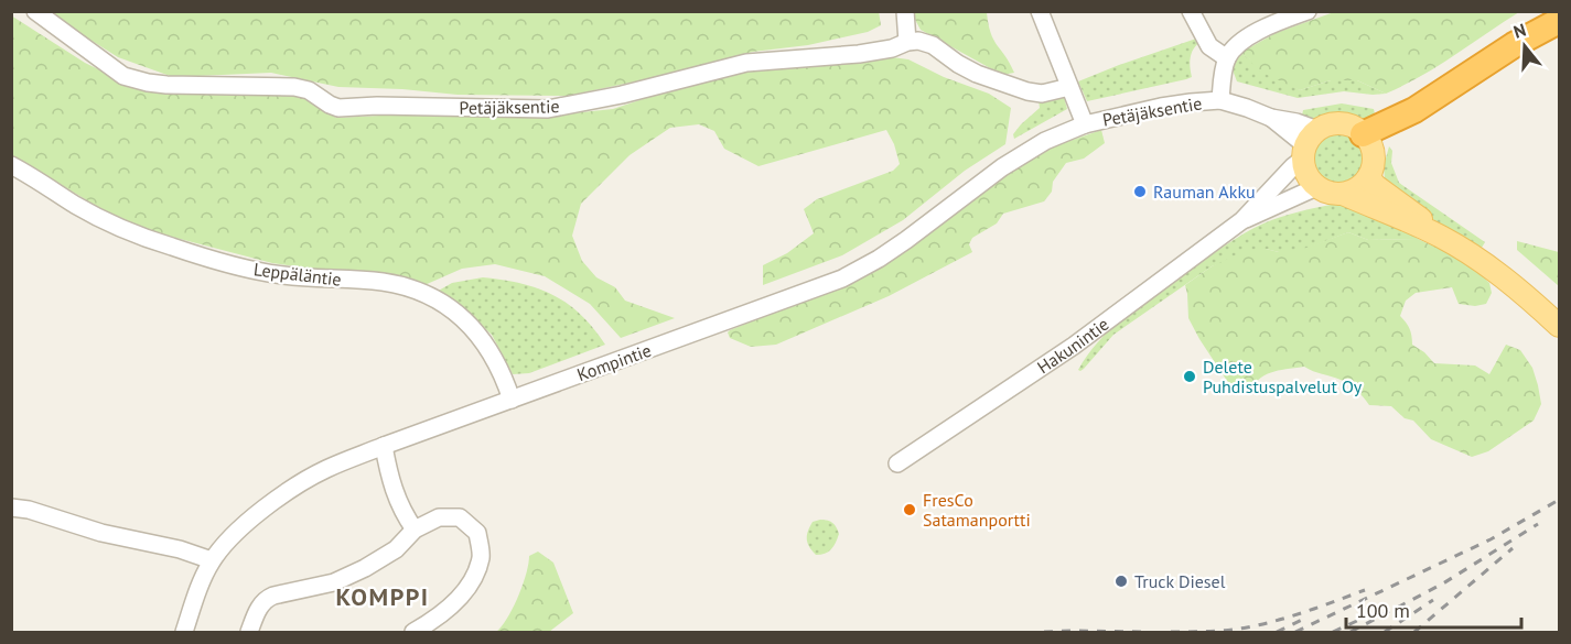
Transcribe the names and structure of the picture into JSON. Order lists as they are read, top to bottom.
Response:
{
  "streets": {
    "street": [
      "Petäjäksentie",
      "Leppäläntie",
      "Hakunintie",
      "Kompintie"
    ]
  },
  "crossings": [
    ["Petäjäksentie", "Hakunintie"],
    ["Petäjäksentie", "Kompintie"],
    ["Leppäläntie", "Kompintie"]
  ],
  "districts": ["KOMPPI"],
  "places": [
    "Rauman Akku",
    "Delete Puhdistuspalvelut Oy",
    "FresCo Satamanportti",
    "Truck Diesel"
  ],
  "scale_bar": "100 m",
  "north": "top"
}
